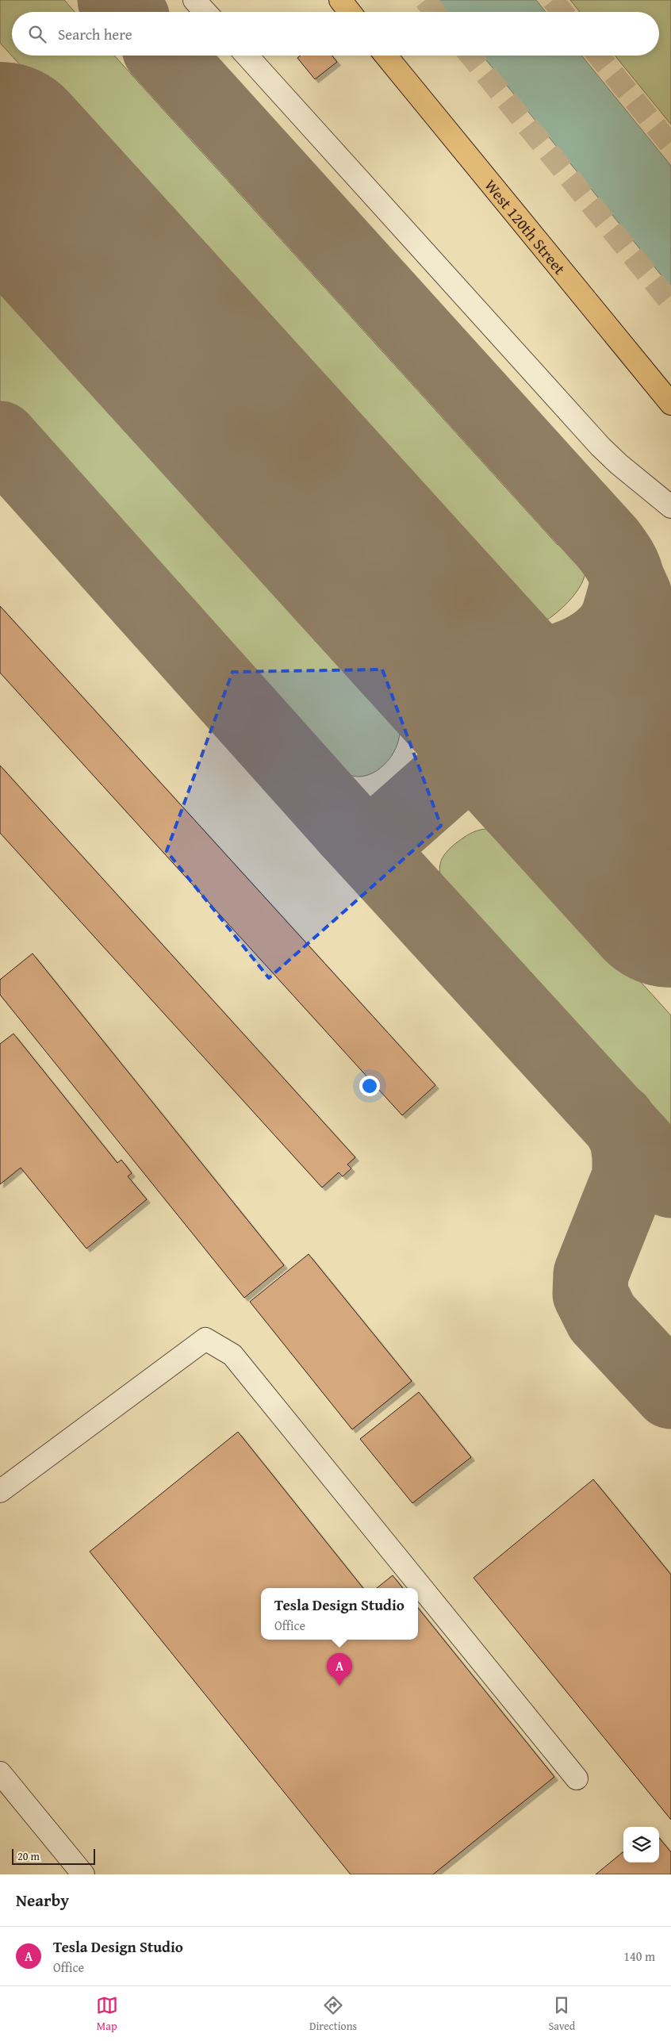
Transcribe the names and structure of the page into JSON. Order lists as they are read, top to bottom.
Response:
{
  "streets": {
    "main road": ["West 120th Street"]
  },
  "scale_bar": "20 m",
  "page": {
    "search": "Search here",
    "popup": ["Tesla Design Studio", "Office"],
    "pins": "A",
    "scale": "20 m",
    "heading": "Nearby",
    "list": [
      {
        "mark": "A",
        "name": "Tesla Design Studio",
        "note": "Office",
        "value": "140 m"
      }
    ],
    "nav": ["Map", "Directions", "Saved"]
  }
}
